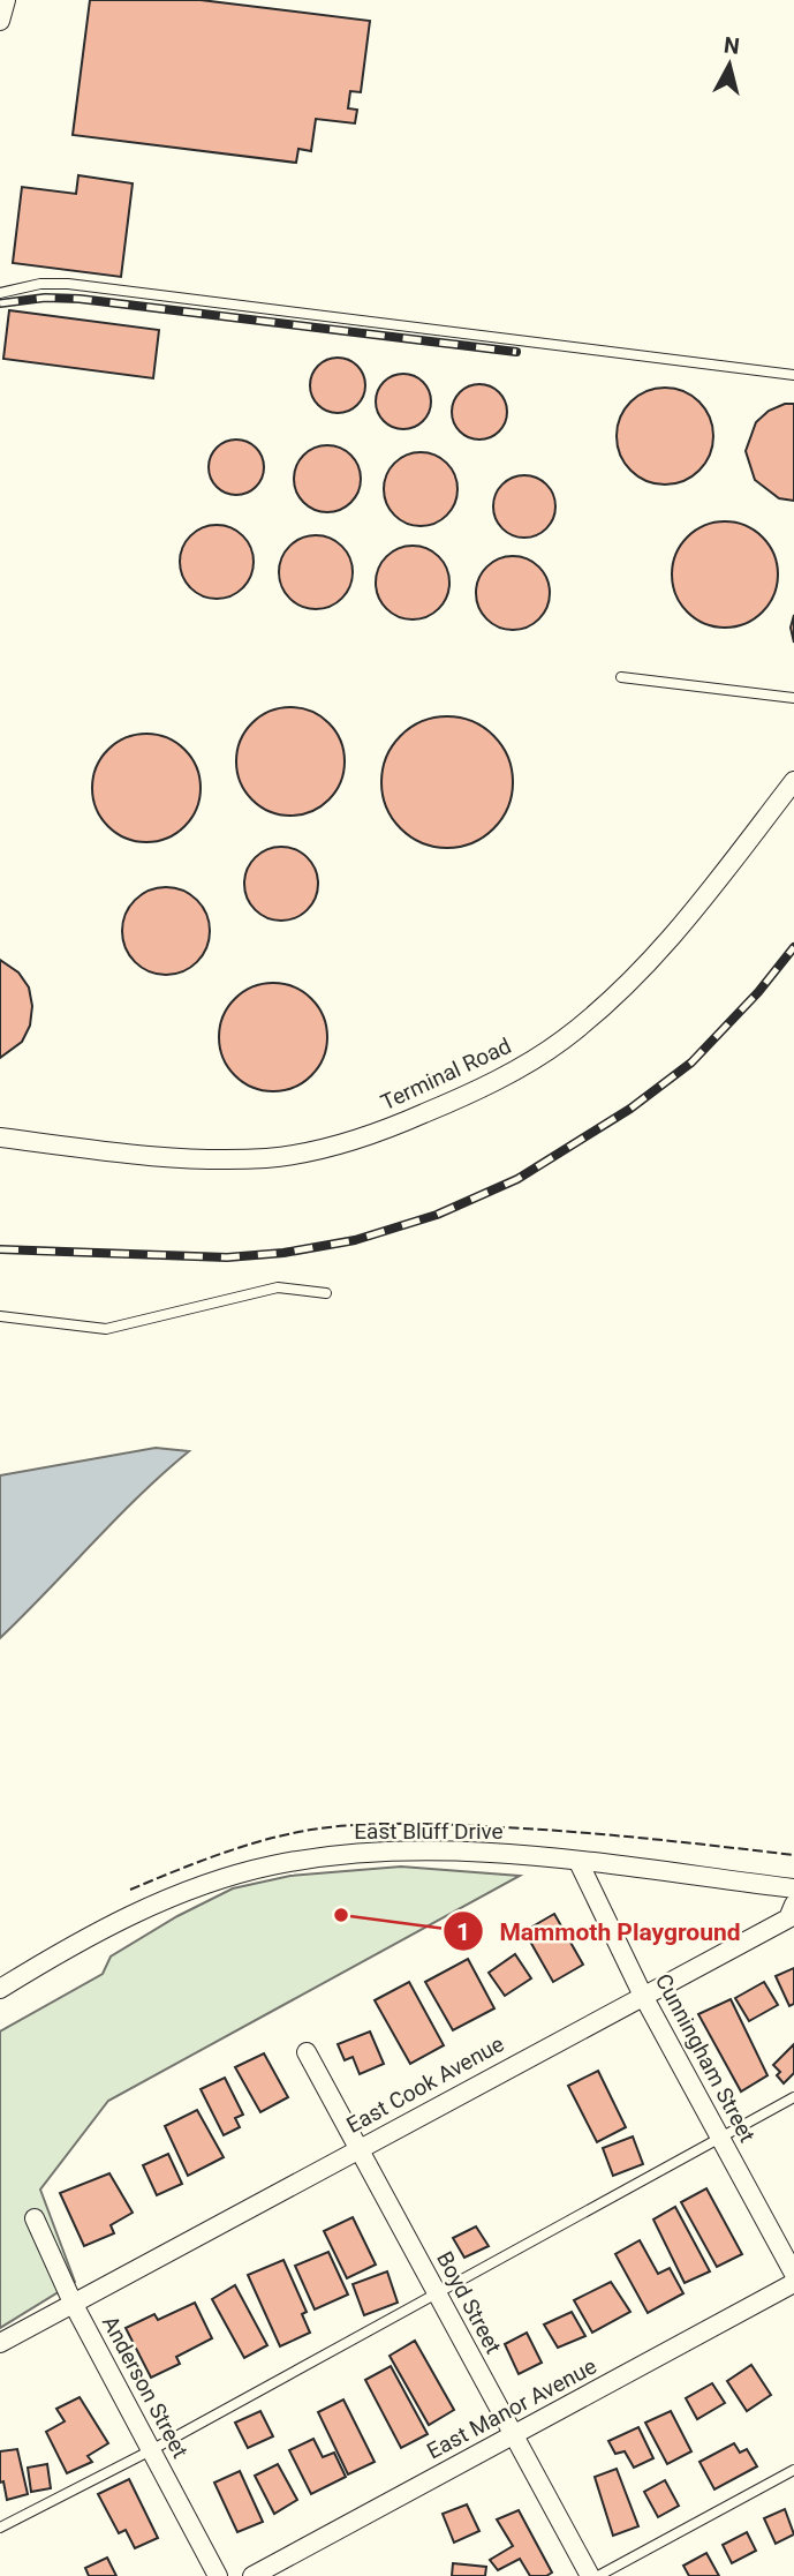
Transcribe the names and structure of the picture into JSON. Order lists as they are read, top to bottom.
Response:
{
  "streets": {
    "street": [
      "Terminal Road",
      "East Bluff Drive",
      "Cunningham Street",
      "East Cook Avenue",
      "Boyd Street",
      "Anderson Street",
      "East Manor Avenue"
    ]
  },
  "crossings": [
    ["East Bluff Drive", "Cunningham Street"],
    ["Cunningham Street", "East Cook Avenue"],
    ["East Cook Avenue", "Boyd Street"],
    ["East Cook Avenue", "Anderson Street"],
    ["Boyd Street", "East Manor Avenue"]
  ],
  "places": ["Mammoth Playground"],
  "north": "top"
}
